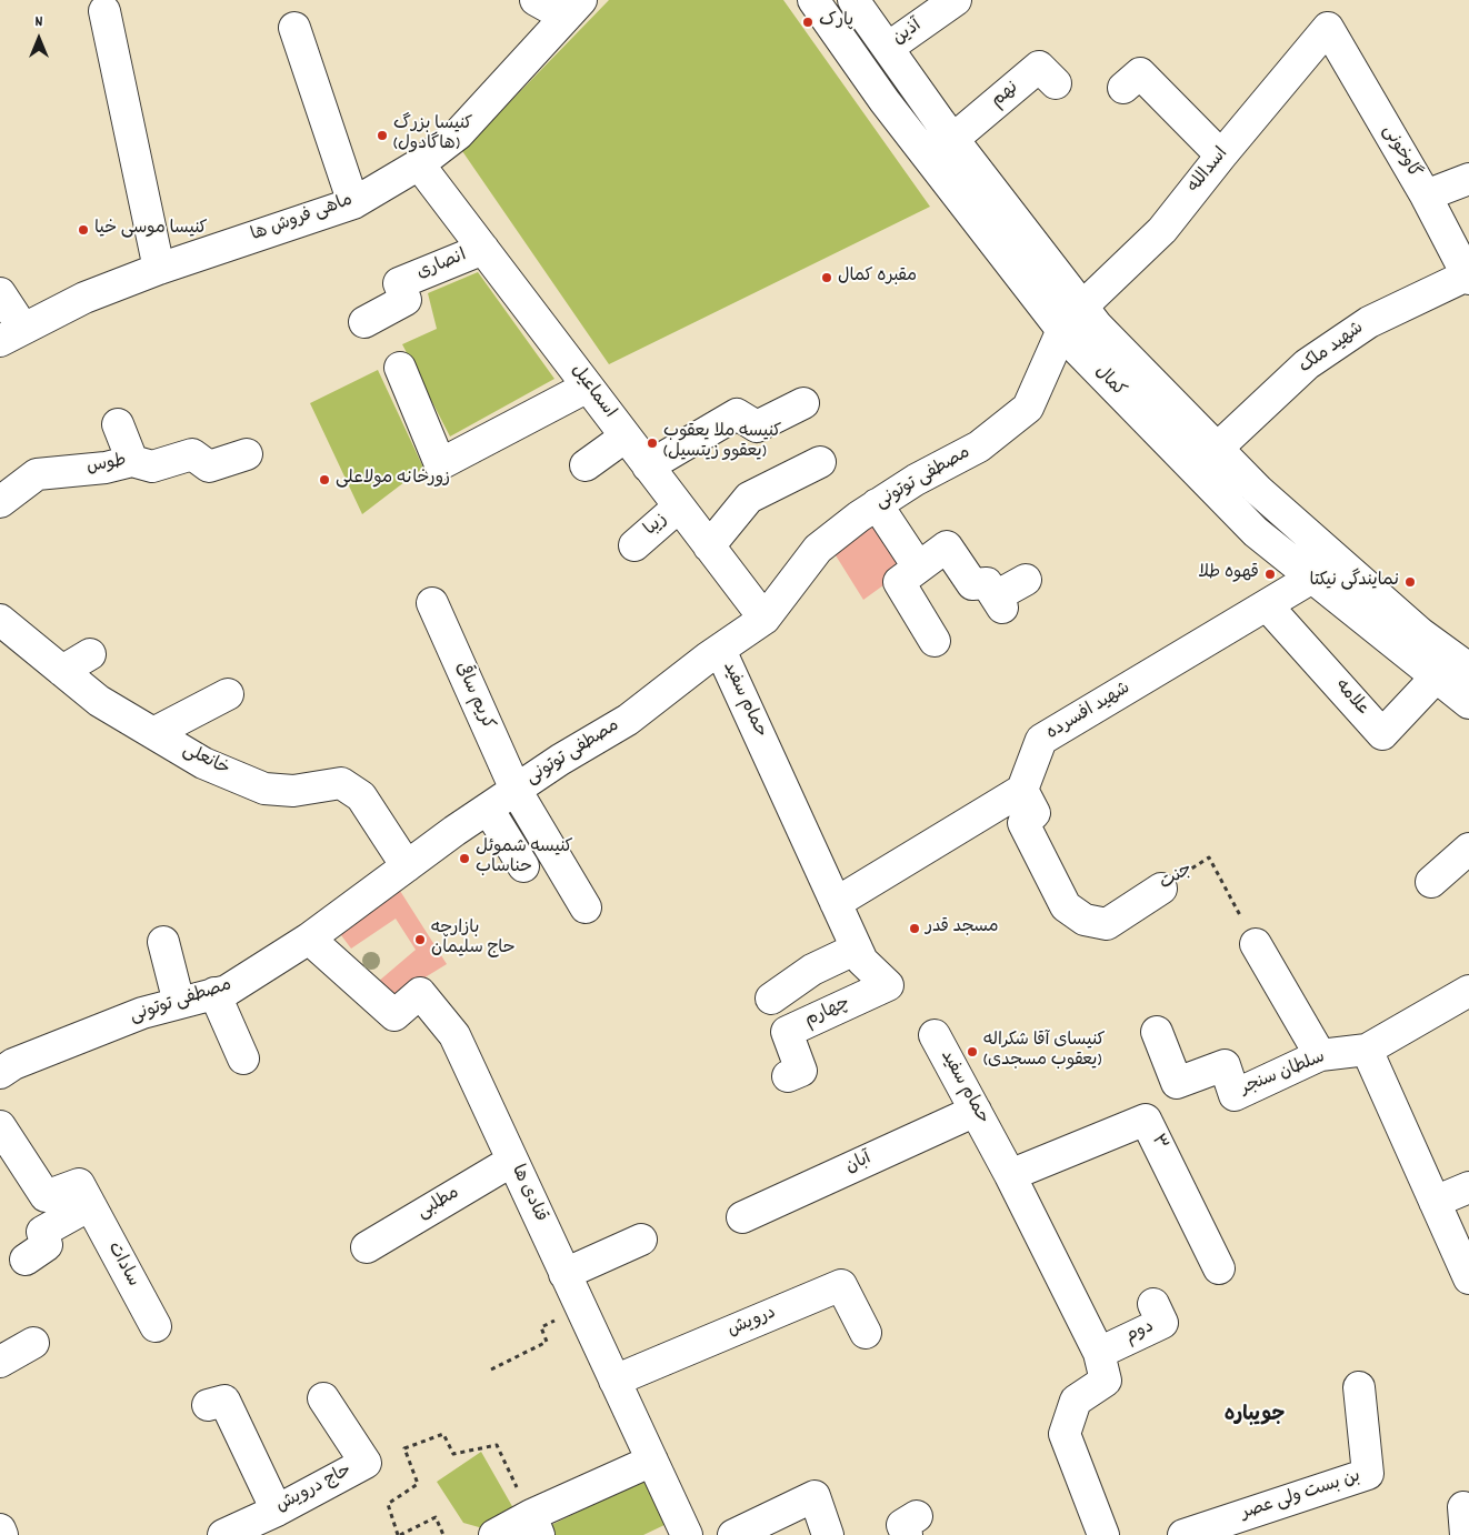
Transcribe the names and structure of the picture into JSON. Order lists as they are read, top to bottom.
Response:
{
  "streets": {
    "street": [
      "آذین",
      "نهم",
      "گاوخونی",
      "اسدالله",
      "ماهی فروش ها",
      "انصاری",
      "شهید ملک",
      "کمال",
      "اسماعیل",
      "طوس",
      "مصطفی توتونی",
      "زیبا",
      "کریم ساقی",
      "علامه",
      "حمام سفید",
      "شهید افسرده",
      "خانعلی",
      "جنت",
      "چهارم",
      "سلطان سنجر",
      "۳",
      "آبان",
      "قنادی ها",
      "مطلبی",
      "سادات",
      "درویش",
      "دوم",
      "حاج درویش",
      "بن بست ولی عصر"
    ]
  },
  "crossings": [
    ["آذین", "کمال"],
    ["نهم", "کمال"],
    ["گاوخونی", "اسدالله"],
    ["گاوخونی", "شهید ملک"],
    ["اسدالله", "کمال"],
    ["ماهی فروش ها", "اسماعیل"],
    ["انصاری", "اسماعیل"],
    ["شهید ملک", "کمال"],
    ["کمال", "مصطفی توتونی"],
    ["کمال", "علامه"],
    ["کمال", "شهید افسرده"],
    ["اسماعیل", "مصطفی توتونی"],
    ["اسماعیل", "زیبا"],
    ["مصطفی توتونی", "کریم ساقی"],
    ["مصطفی توتونی", "حمام سفید"],
    ["مصطفی توتونی", "خانعلی"],
    ["مصطفی توتونی", "قنادی ها"],
    ["علامه", "شهید افسرده"],
    ["حمام سفید", "چهارم"],
    ["حمام سفید", "۳"],
    ["حمام سفید", "آبان"],
    ["حمام سفید", "دوم"],
    ["شهید افسرده", "جنت"],
    ["قنادی ها", "مطلبی"],
    ["قنادی ها", "درویش"]
  ],
  "districts": ["جویباره"],
  "places": [
    "پارک",
    "کنیسا بزرگ (هاگادول)",
    "کنیسا موسی خیا",
    "مقبره کمال",
    "کنیسه ملا یعقوب (یعقوو زیتسیل)",
    "زورخانه مولاعلی",
    "قهوه طلا",
    "نمایندگی نیکتا",
    "کنیسه شموئل حناساب",
    "مسجد قدر",
    "بازارچه حاج سلیمان",
    "کنیسای آقا شکراله (یعقوب مسجدی)"
  ],
  "north": "top"
}
